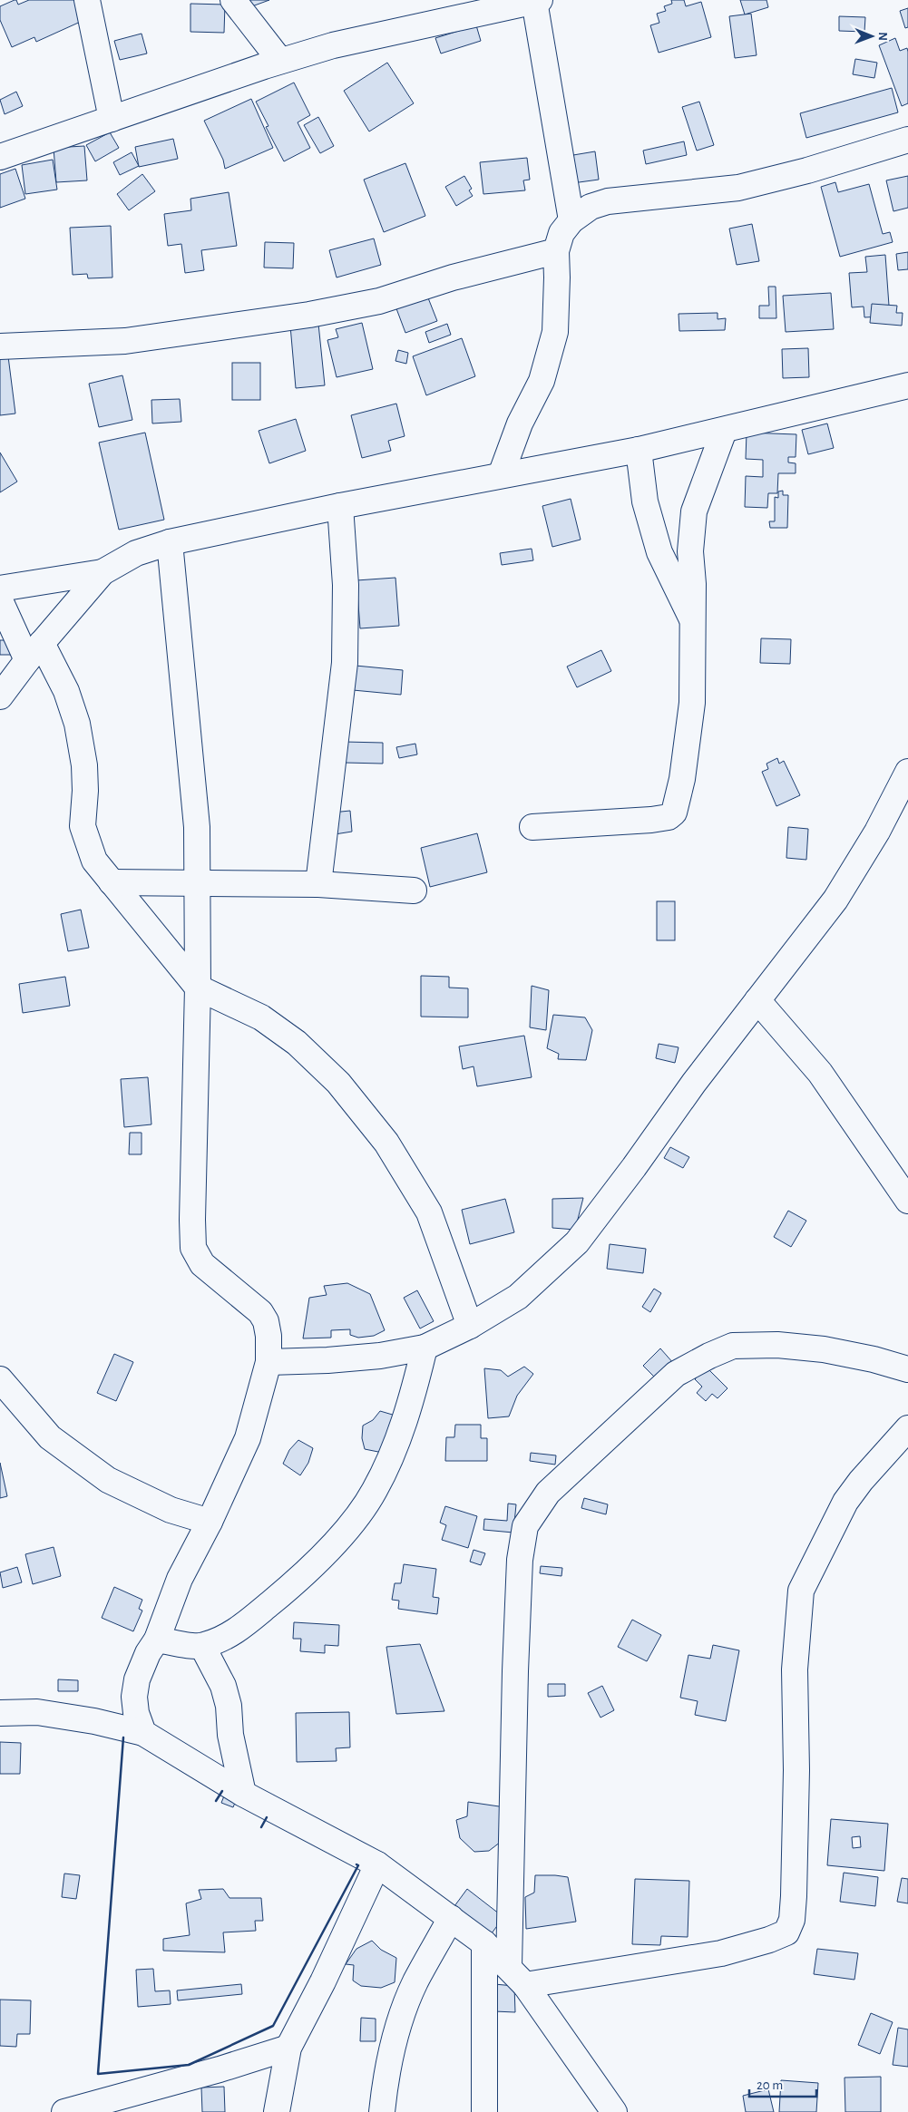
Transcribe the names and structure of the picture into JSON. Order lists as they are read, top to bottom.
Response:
{
  "scale_bar": "20 m",
  "north": "right"
}
